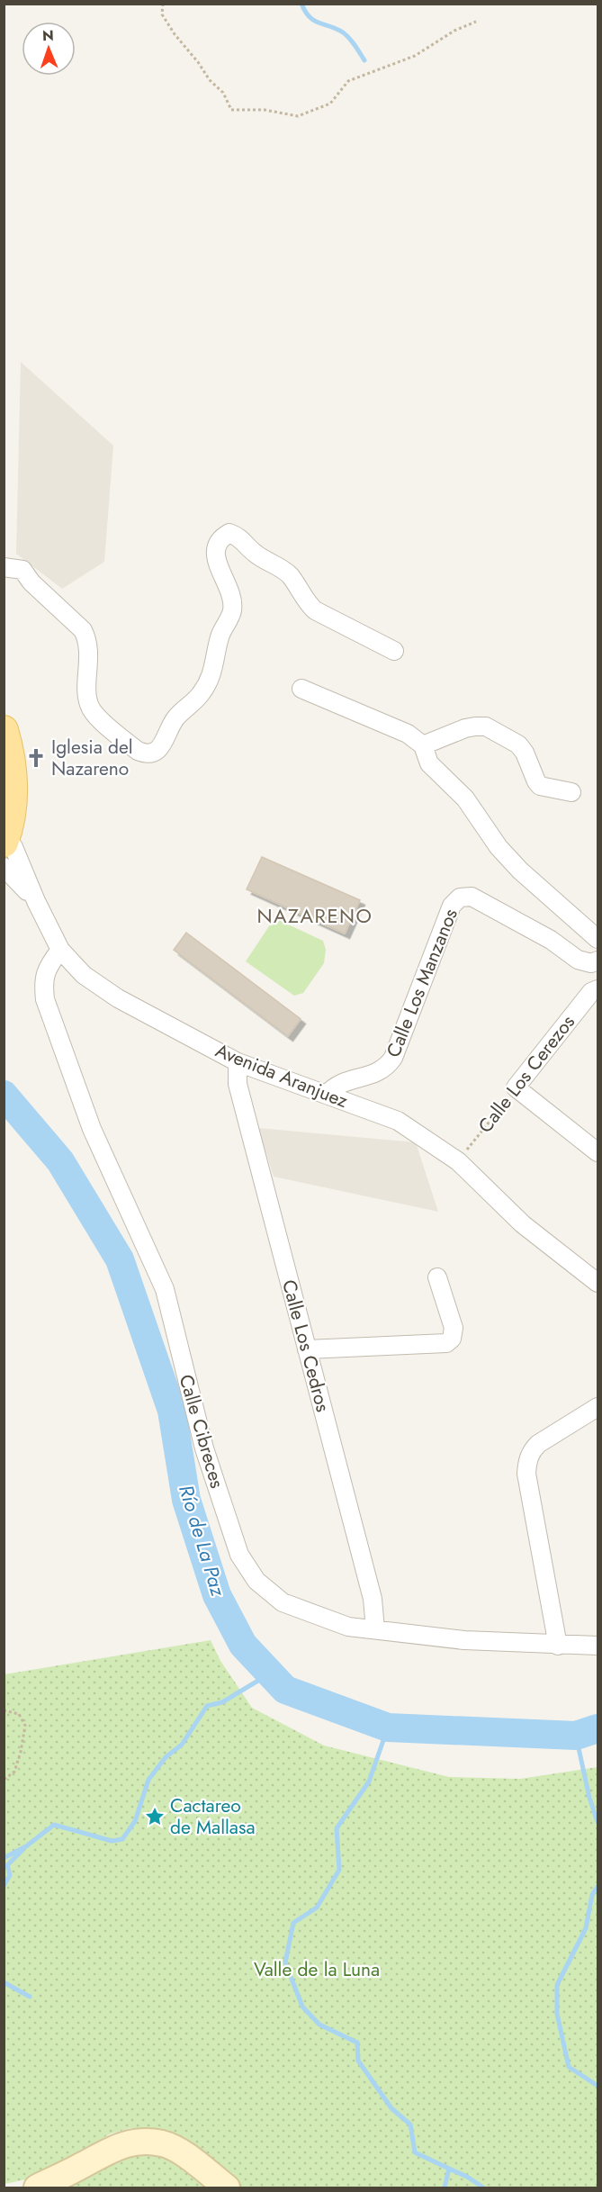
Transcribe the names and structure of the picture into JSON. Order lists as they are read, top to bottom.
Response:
{
  "streets": {
    "street": [
      "Calle Los Manzanos",
      "Calle Los Cerezos",
      "Avenida Aranjuez",
      "Calle Los Cedros",
      "Calle Cibreces"
    ]
  },
  "crossings": [
    ["Calle Los Manzanos", "Avenida Aranjuez"],
    ["Calle Los Cerezos", "Avenida Aranjuez"],
    ["Avenida Aranjuez", "Calle Los Cedros"],
    ["Avenida Aranjuez", "Calle Cibreces"],
    ["Calle Los Cedros", "Calle Cibreces"]
  ],
  "districts": ["NAZARENO"],
  "water": ["Río de La Paz"],
  "parks": ["Valle de la Luna"],
  "places": {
    "church": ["Iglesia del Nazareno"],
    "place": ["Cactareo de Mallasa"]
  },
  "north": "top"
}
